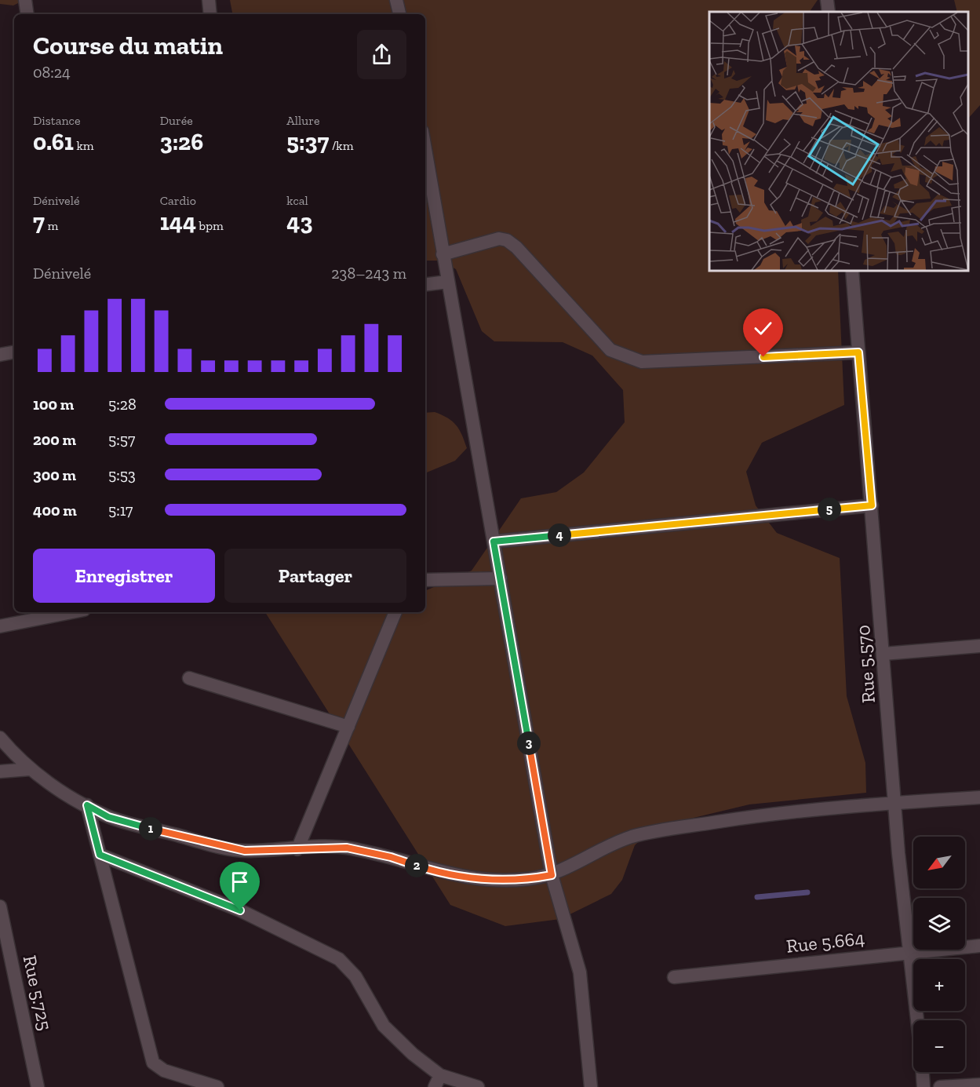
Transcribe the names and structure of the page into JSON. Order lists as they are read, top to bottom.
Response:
{
  "streets": {
    "street": ["Rue 5.570", "Rue 5.664", "Rue 5.725"]
  },
  "crossings": [
    ["Rue 5.570", "Rue 5.664"]
  ],
  "north": "bottom left",
  "page": {
    "heading": ["Course du matin", "08:24"],
    "stats": [
      ["Distance", "0.61 km"],
      ["Durée", "3:26"],
      ["Allure", "5:37 /km"],
      ["Dénivelé", "7 m"],
      ["Cardio", "144 bpm"],
      ["kcal", "43"]
    ],
    "chart": ["Dénivelé", "238–243 m"],
    "list": [
      {
        "name": "100 m",
        "note": "5:28"
      },
      {
        "name": "200 m",
        "note": "5:57"
      },
      {
        "name": "300 m",
        "note": "5:53"
      },
      {
        "name": "400 m",
        "note": "5:17"
      }
    ],
    "pins": [
      "5",
      "4",
      "3",
      "1",
      "2"
    ],
    "buttons": ["Enregistrer", "Partager"],
    "map_buttons": ["+", "−"]
  }
}
